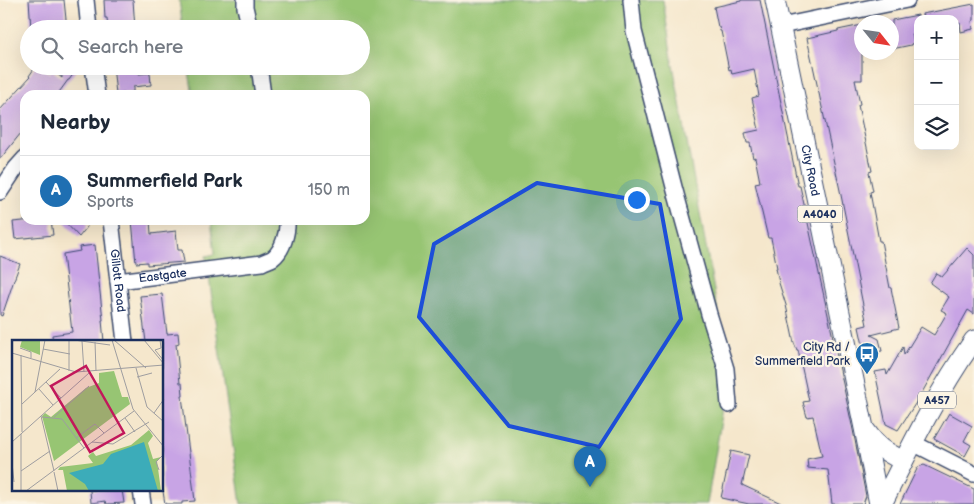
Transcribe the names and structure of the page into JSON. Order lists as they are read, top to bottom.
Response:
{
  "streets": {
    "main road": ["City Road", "A4040", "A457"],
    "street": ["Eastgate", "Gillott Road"]
  },
  "crossings": [
    ["City Road", "A457"],
    ["Eastgate", "Gillott Road"]
  ],
  "places": {
    "bus stop": ["City Rd / Summerfield Park"]
  },
  "north": "bottom right",
  "page": {
    "map_buttons": ["+", "−"],
    "search": "Search here",
    "heading": "Nearby",
    "list": [
      {
        "mark": "A",
        "name": "Summerfield Park",
        "note": "Sports",
        "value": "150 m"
      }
    ],
    "pins": "A"
  }
}
